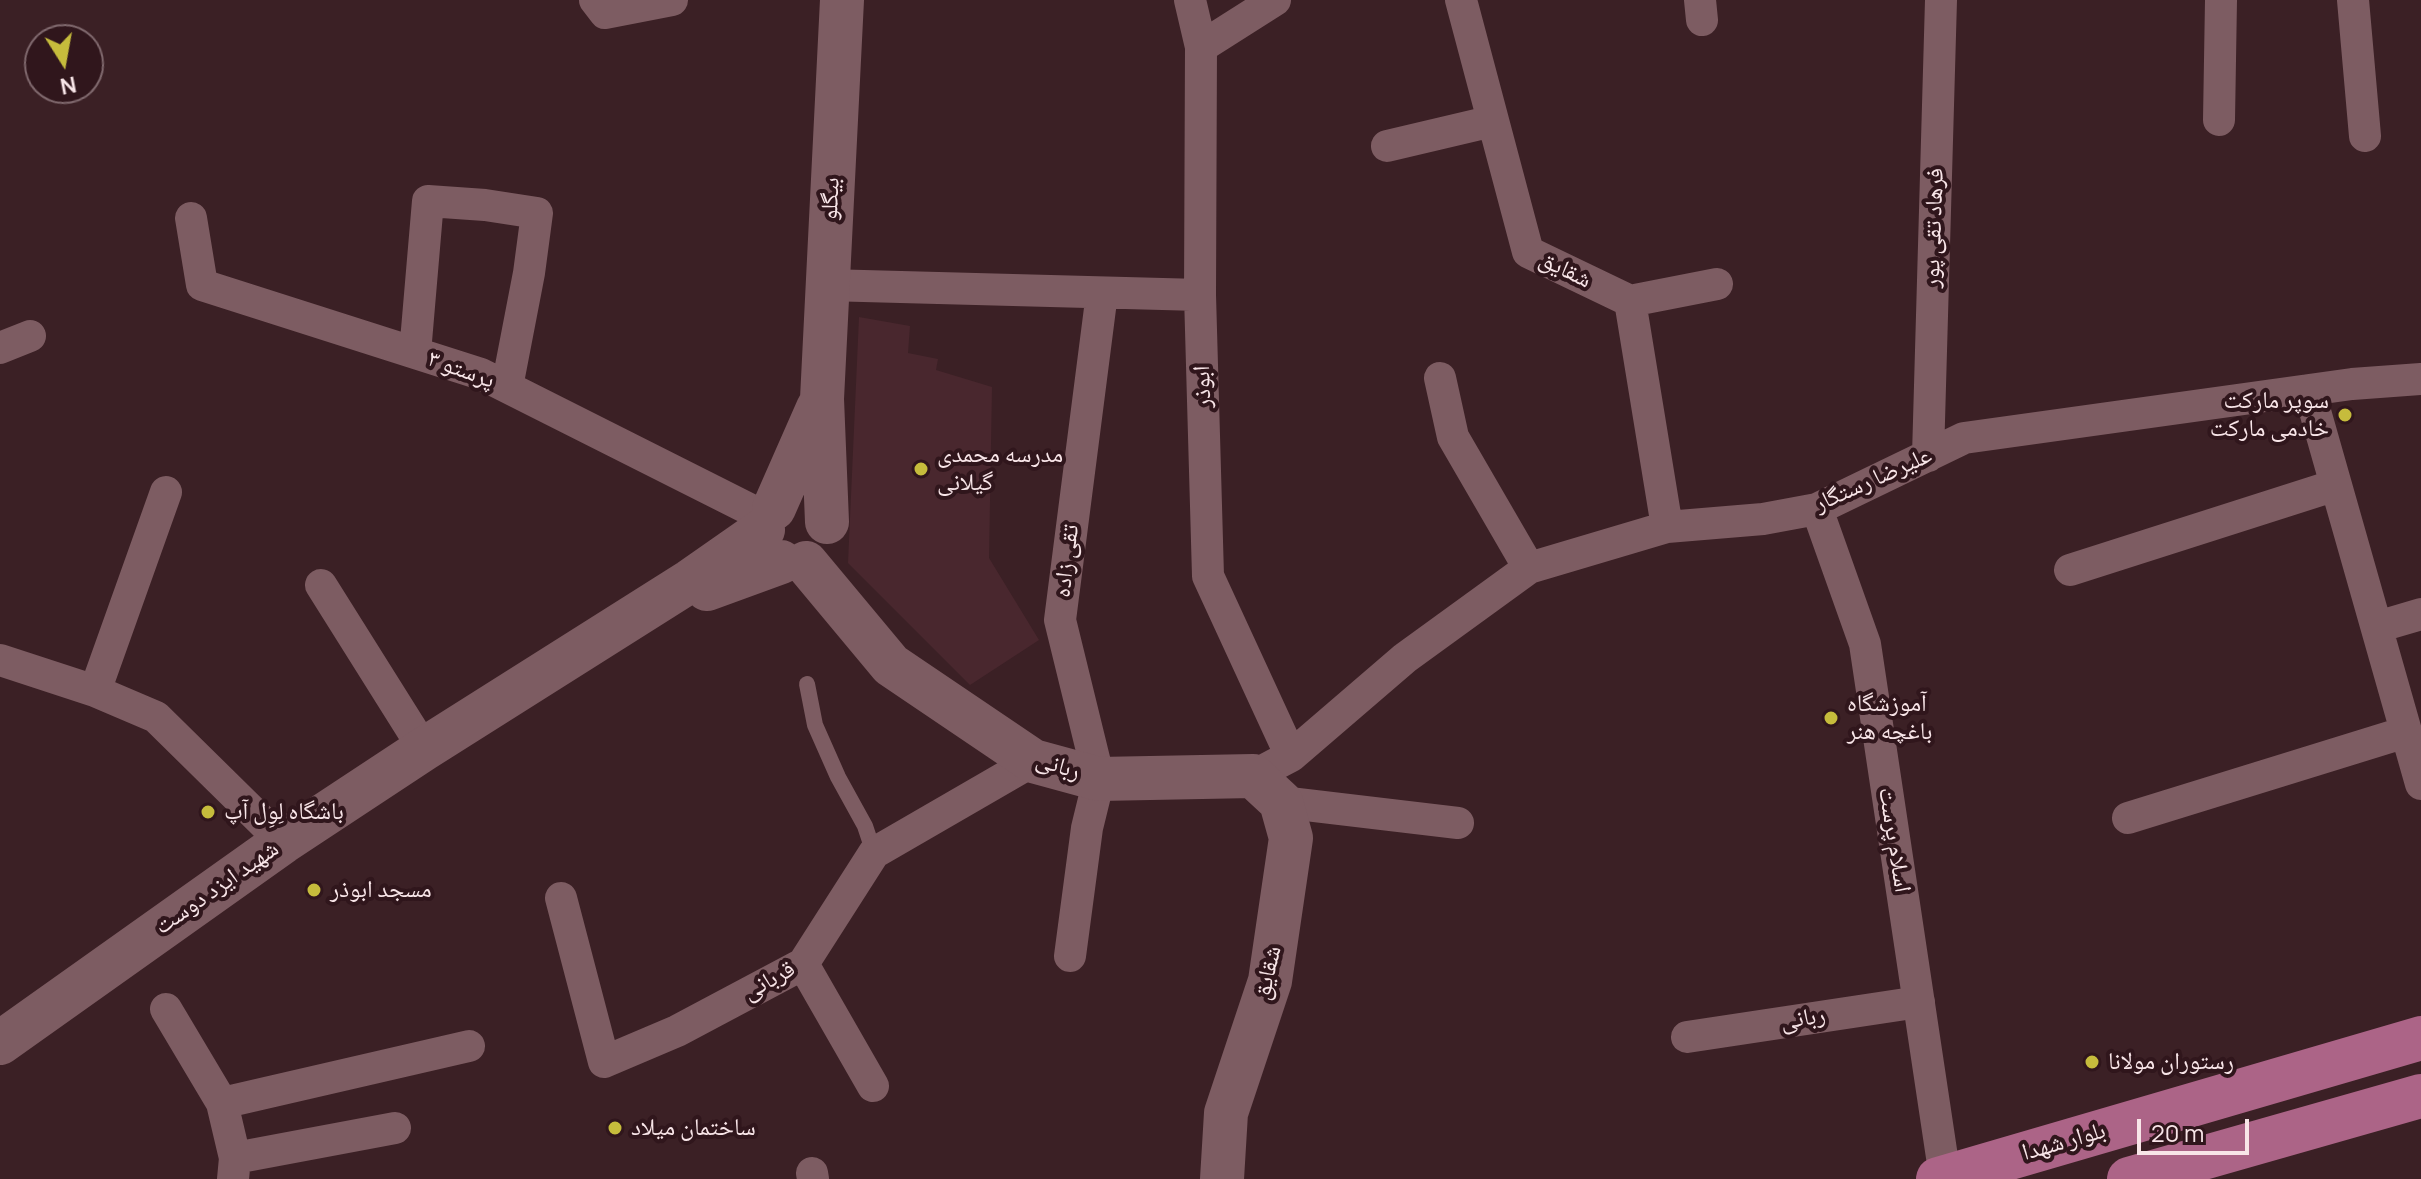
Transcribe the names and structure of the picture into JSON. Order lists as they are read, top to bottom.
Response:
{
  "streets": {
    "main road": [
      "بیگلو",
      "شقایق",
      "ربانی",
      "شهید ایزد دوست",
      "بلوار شهدا"
    ],
    "street": [
      "فرهاد تقی پور",
      "پرستو ۳",
      "ابوذر",
      "علیرضا رستگار",
      "تقی زاده",
      "اسلام پرست",
      "قربانی"
    ]
  },
  "crossings": [
    ["بیگلو", "پرستو ۳"],
    ["بیگلو", "ربانی"],
    ["بیگلو", "شهید ایزد دوست"],
    ["فرهاد تقی پور", "علیرضا رستگار"],
    ["شقایق", "علیرضا رستگار"],
    ["شقایق", "ربانی"],
    ["پرستو ۳", "ربانی"],
    ["پرستو ۳", "شهید ایزد دوست"],
    ["ابوذر", "علیرضا رستگار"],
    ["علیرضا رستگار", "ربانی"],
    ["علیرضا رستگار", "اسلام پرست"],
    ["تقی زاده", "ربانی"],
    ["ربانی", "اسلام پرست"],
    ["ربانی", "شهید ایزد دوست"],
    ["ربانی", "قربانی"],
    ["اسلام پرست", "بلوار شهدا"]
  ],
  "places": [
    "سوپر مارکت خادمی مارکت",
    "مدرسه محمدی گیلانی",
    "آموزشگاه باغچه هنر",
    "باشگاه لِوِل آپ",
    "مسجد ابوذر",
    "رستوران مولانا",
    "ساختمان میلاد"
  ],
  "scale_bar": "20 m",
  "north": "bottom"
}
